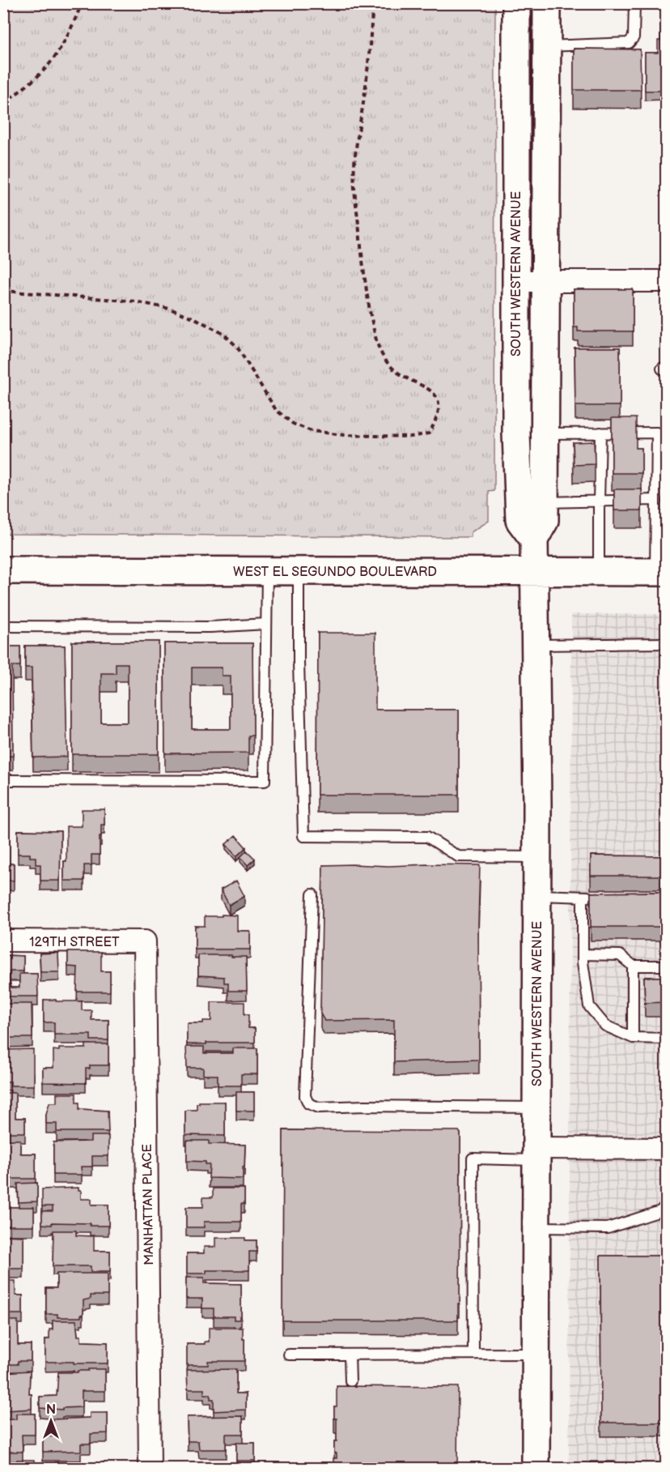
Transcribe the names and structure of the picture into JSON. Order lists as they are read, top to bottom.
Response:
{
  "streets": {
    "main road": ["SOUTH WESTERN AVENUE", "WEST EL SEGUNDO BOULEVARD"],
    "street": ["129TH STREET", "MANHATTAN PLACE"]
  },
  "crossings": [
    ["SOUTH WESTERN AVENUE", "WEST EL SEGUNDO BOULEVARD"],
    ["129TH STREET", "MANHATTAN PLACE"]
  ],
  "north": "top"
}
